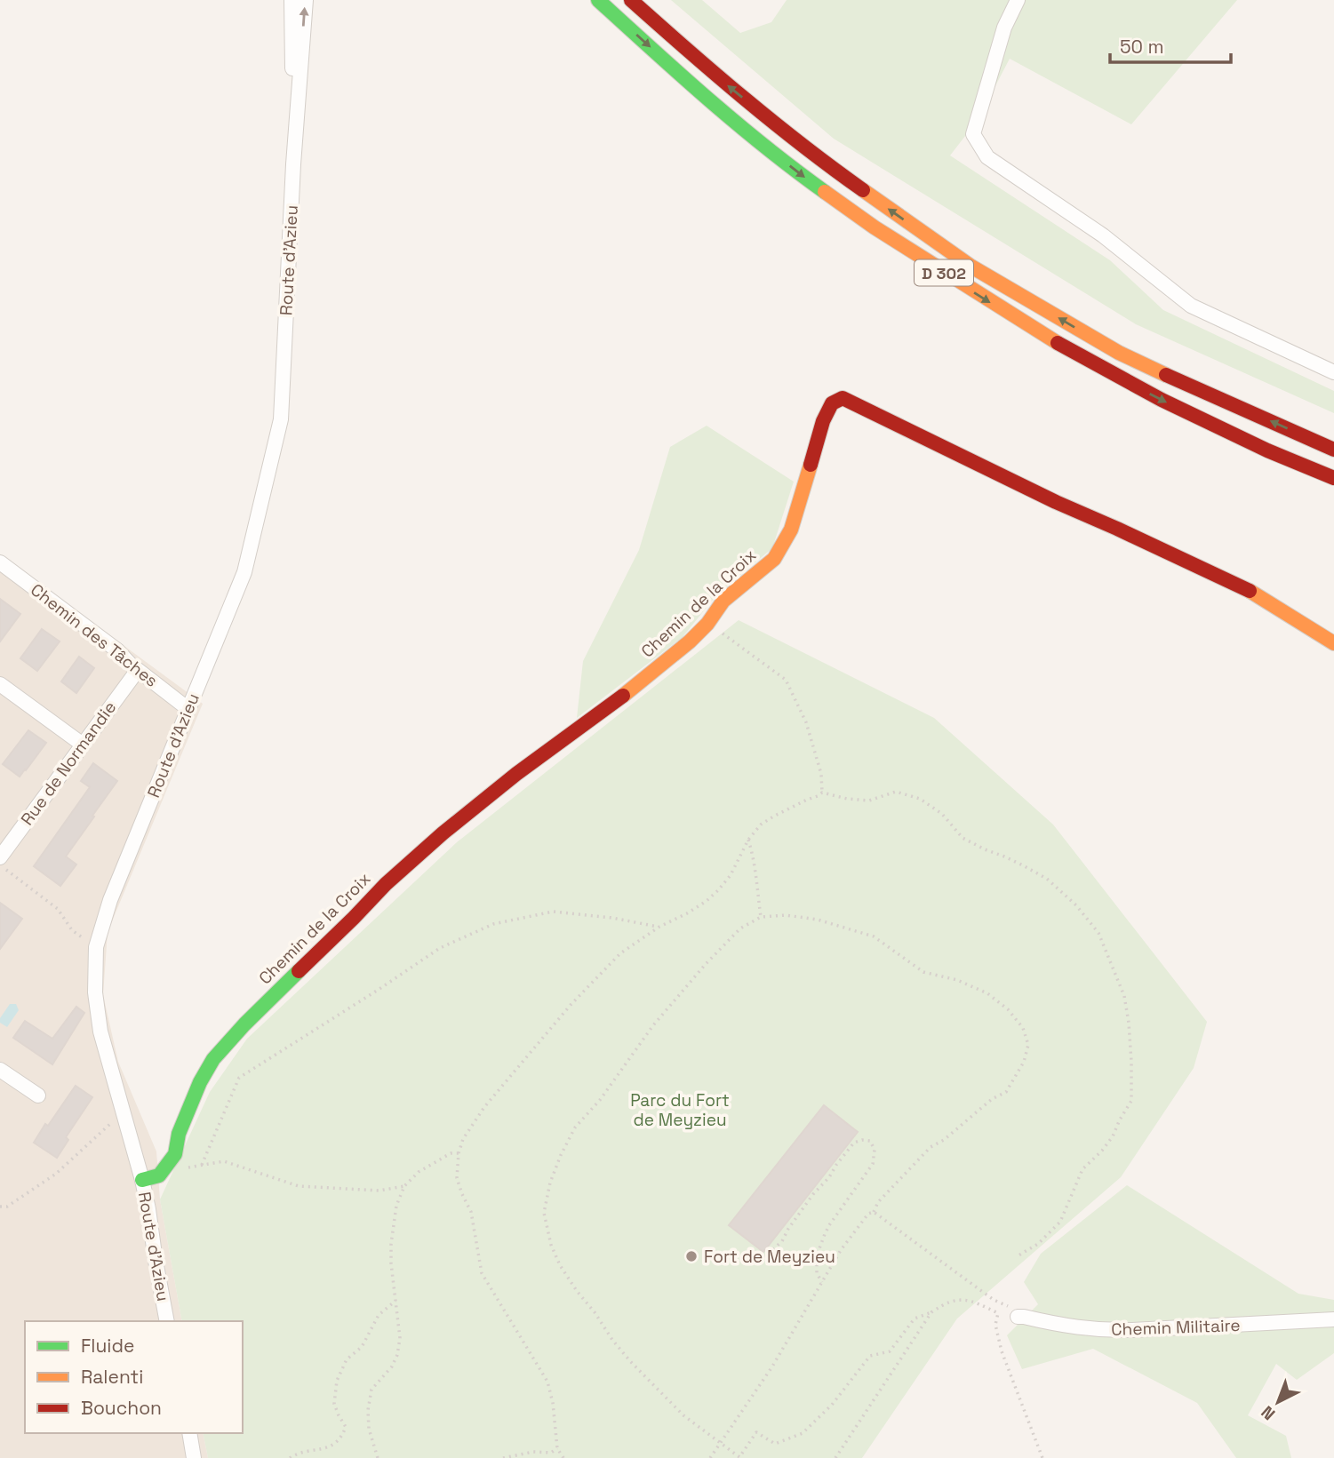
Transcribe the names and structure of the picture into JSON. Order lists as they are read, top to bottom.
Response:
{
  "streets": {
    "main road": ["D 302", "Chemin de la Croix"],
    "street": [
      "Route d'Azieu",
      "Chemin des Tâches",
      "Rue de Normandie",
      "Chemin Militaire"
    ]
  },
  "crossings": [
    ["Route d'Azieu", "Chemin de la Croix"],
    ["Route d'Azieu", "Chemin des Tâches"],
    ["Chemin des Tâches", "Rue de Normandie"]
  ],
  "parks": ["Parc du Fort de Meyzieu"],
  "places": ["Fort de Meyzieu"],
  "legend": ["Fluide", "Ralenti", "Bouchon"],
  "scale_bar": "50 m",
  "north": "bottom left"
}
